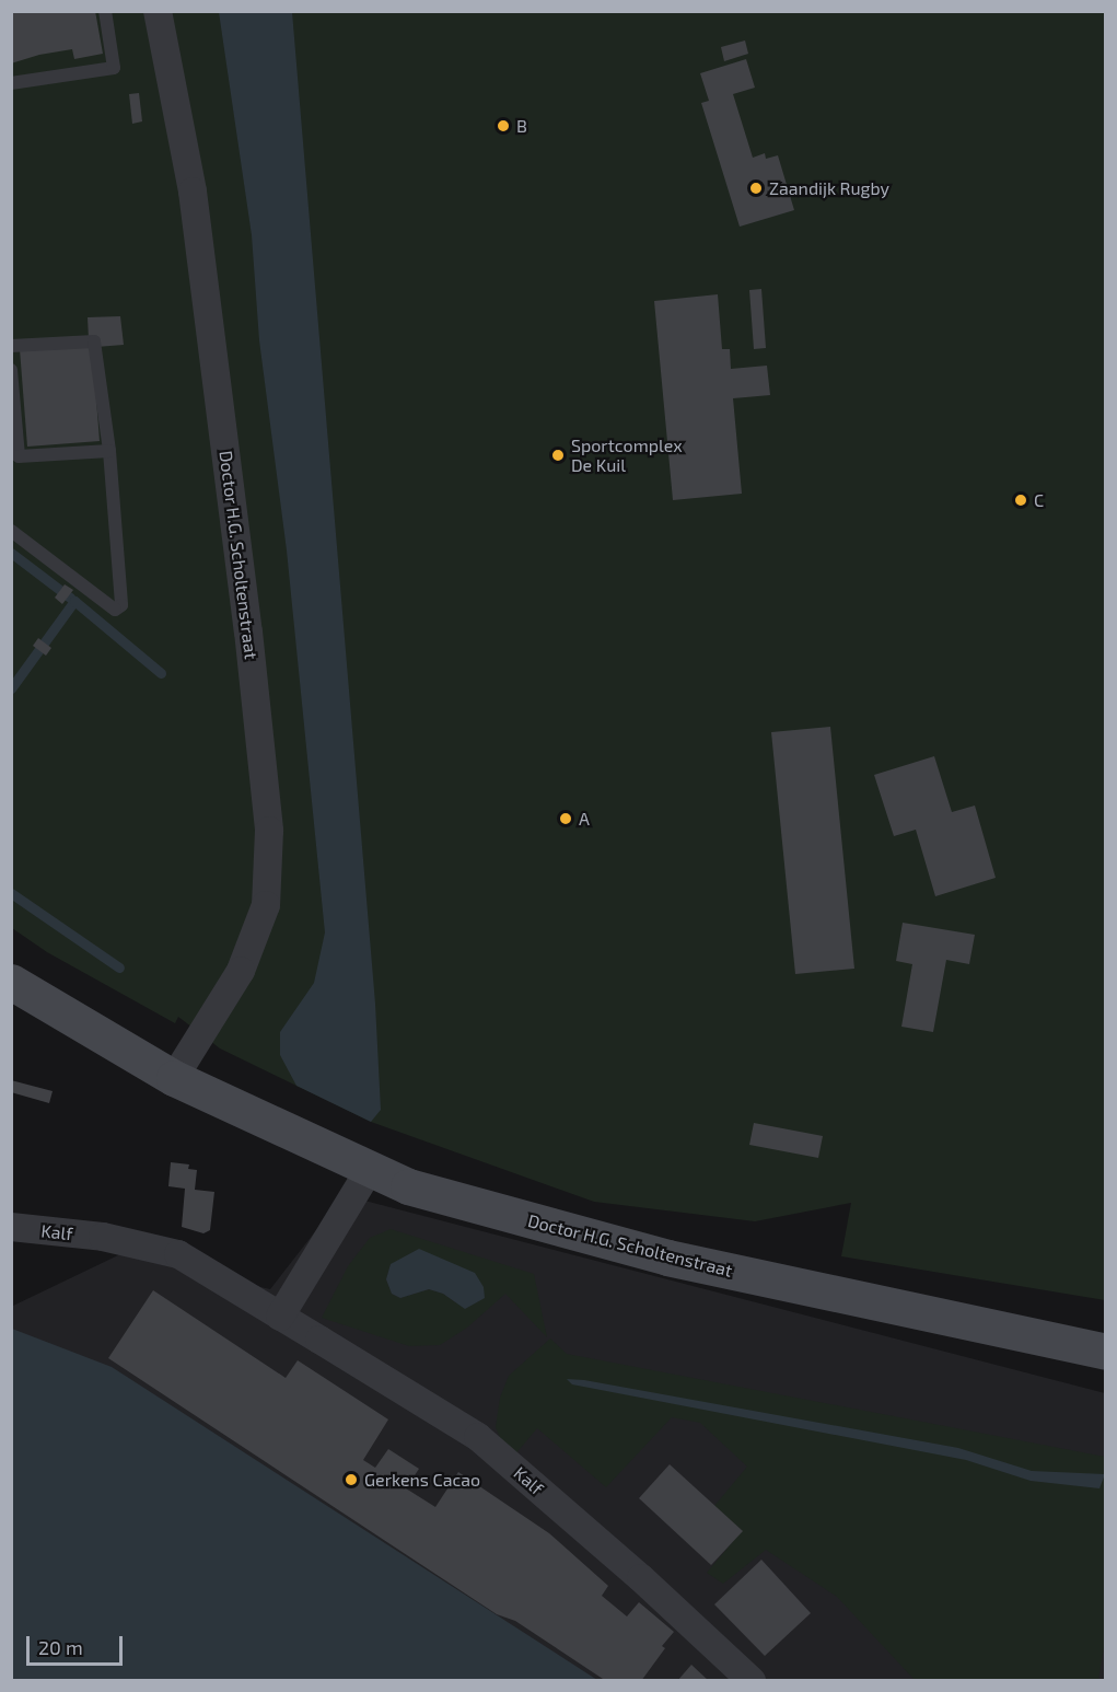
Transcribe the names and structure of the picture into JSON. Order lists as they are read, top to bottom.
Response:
{
  "streets": {
    "main road": ["Doctor H.G. Scholtenstraat"],
    "street": ["Kalf"]
  },
  "places": [
    "B",
    "Zaandijk Rugby",
    "Sportcomplex De Kuil",
    "C",
    "A",
    "Gerkens Cacao"
  ],
  "scale_bar": "20 m"
}
